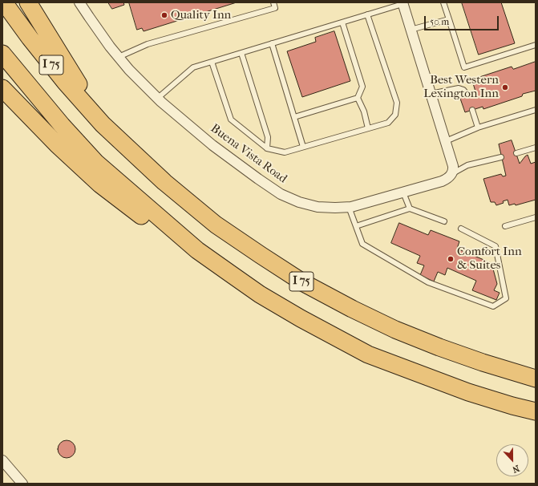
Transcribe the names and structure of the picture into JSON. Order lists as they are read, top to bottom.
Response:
{
  "streets": {
    "highway": ["I 75"],
    "street": ["Buena Vista Road"]
  },
  "places": ["Quality Inn", "Best Western Lexington Inn", "Comfort Inn & Suites"],
  "scale_bar": "50 m",
  "north": "bottom"
}
